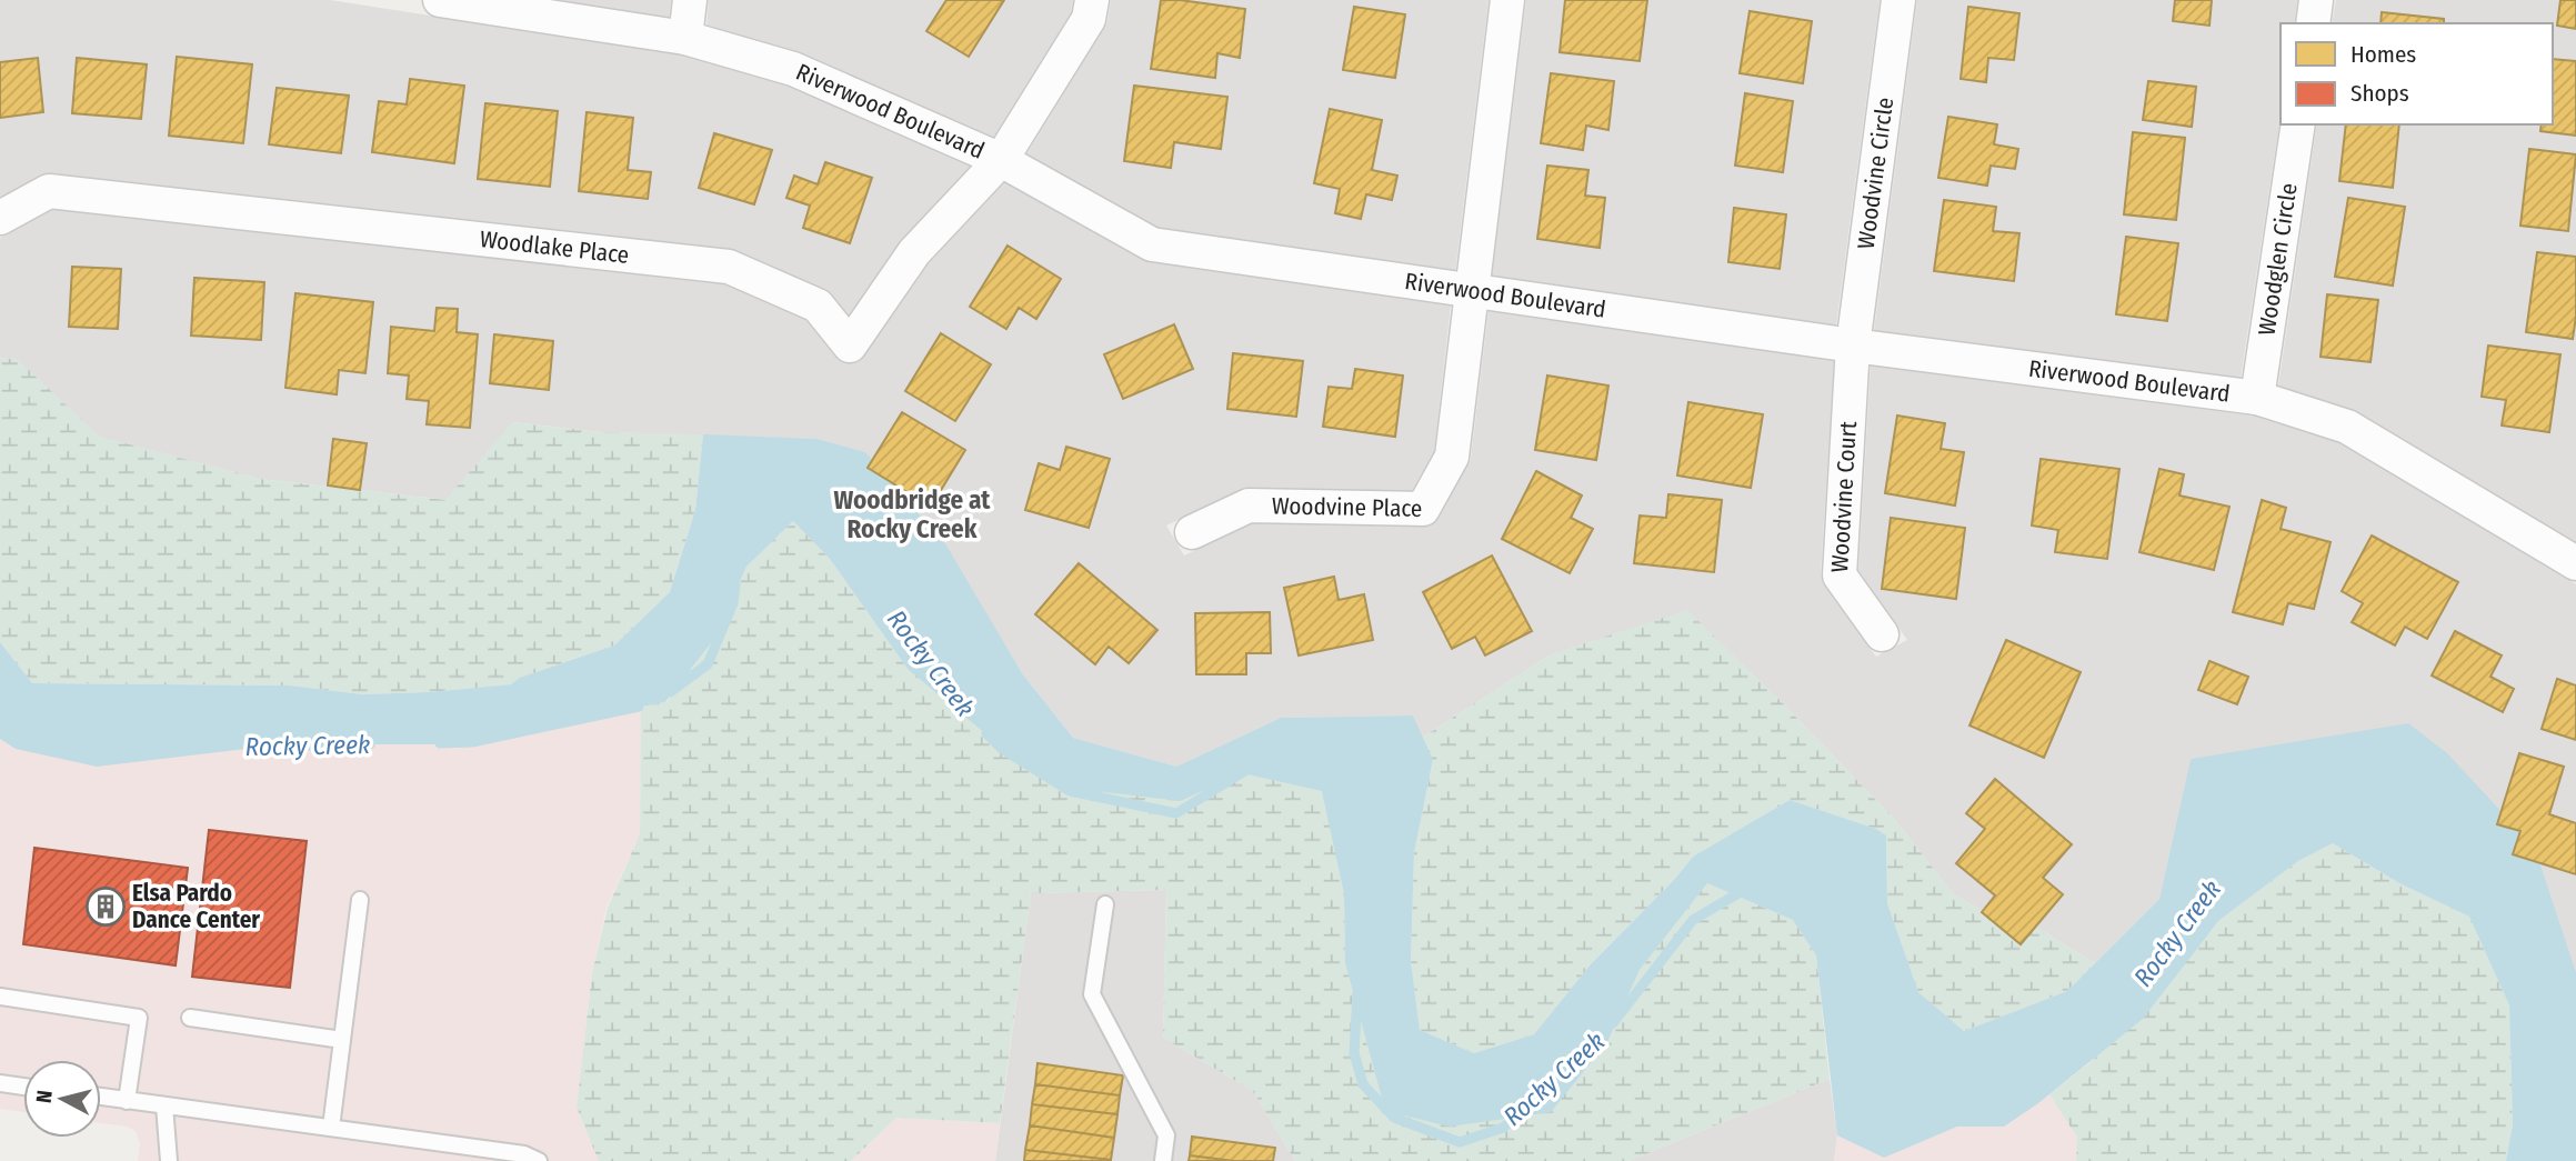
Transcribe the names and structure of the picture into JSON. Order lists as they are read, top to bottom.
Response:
{
  "streets": {
    "street": [
      "Riverwood Boulevard",
      "Woodvine Circle",
      "Woodlake Place",
      "Woodglen Circle",
      "Woodvine Court",
      "Woodvine Place"
    ]
  },
  "crossings": [
    ["Riverwood Boulevard", "Woodvine Circle"],
    ["Riverwood Boulevard", "Woodlake Place"],
    ["Riverwood Boulevard", "Woodglen Circle"],
    ["Riverwood Boulevard", "Woodvine Court"],
    ["Riverwood Boulevard", "Woodvine Place"],
    ["Woodvine Circle", "Woodvine Court"]
  ],
  "districts": ["Woodbridge at Rocky Creek"],
  "water": ["Rocky Creek"],
  "places": {
    "building": ["Elsa Pardo Dance Center"]
  },
  "legend": ["Homes", "Shops"],
  "north": "left"
}
